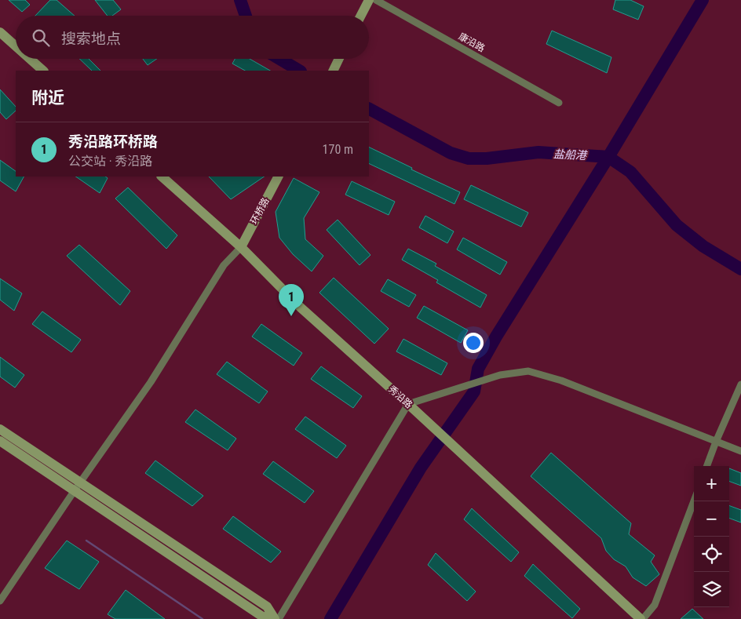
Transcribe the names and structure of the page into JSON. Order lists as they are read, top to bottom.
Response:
{
  "streets": {
    "street": ["康沿路", "环桥路", "秀沿路"]
  },
  "crossings": [
    ["环桥路", "秀沿路"]
  ],
  "water": ["盐船港"],
  "page": {
    "search": "搜索地点",
    "heading": "附近",
    "list": [
      {
        "mark": "1",
        "name": "秀沿路环桥路",
        "note": "公交站 · 秀沿路",
        "value": "170 m"
      }
    ],
    "pins": "1",
    "map_buttons": ["+", "−"]
  }
}
